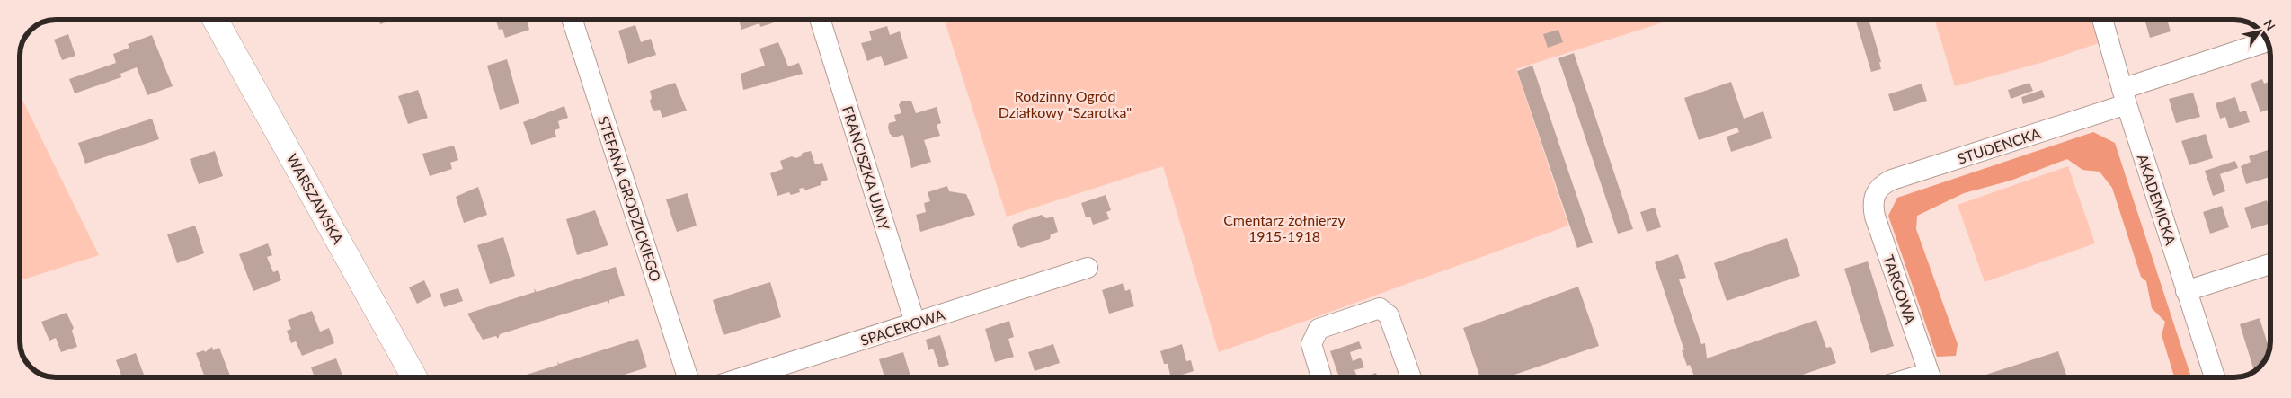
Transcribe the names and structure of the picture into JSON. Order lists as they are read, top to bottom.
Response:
{
  "streets": {
    "street": [
      "STUDENCKA",
      "FRANCISZKA UJMY",
      "WARSZAWSKA",
      "STEFANA GRODZICKIEGO",
      "AKADEMICKA",
      "TARGOWA",
      "SPACEROWA"
    ]
  },
  "crossings": [
    ["STUDENCKA", "AKADEMICKA"],
    ["STUDENCKA", "TARGOWA"],
    ["FRANCISZKA UJMY", "SPACEROWA"]
  ],
  "parks": ["Rodzinny Ogród Działkowy \"Szarotka\"", "Cmentarz żołnierzy 1915-1918"],
  "north": "top right"
}
